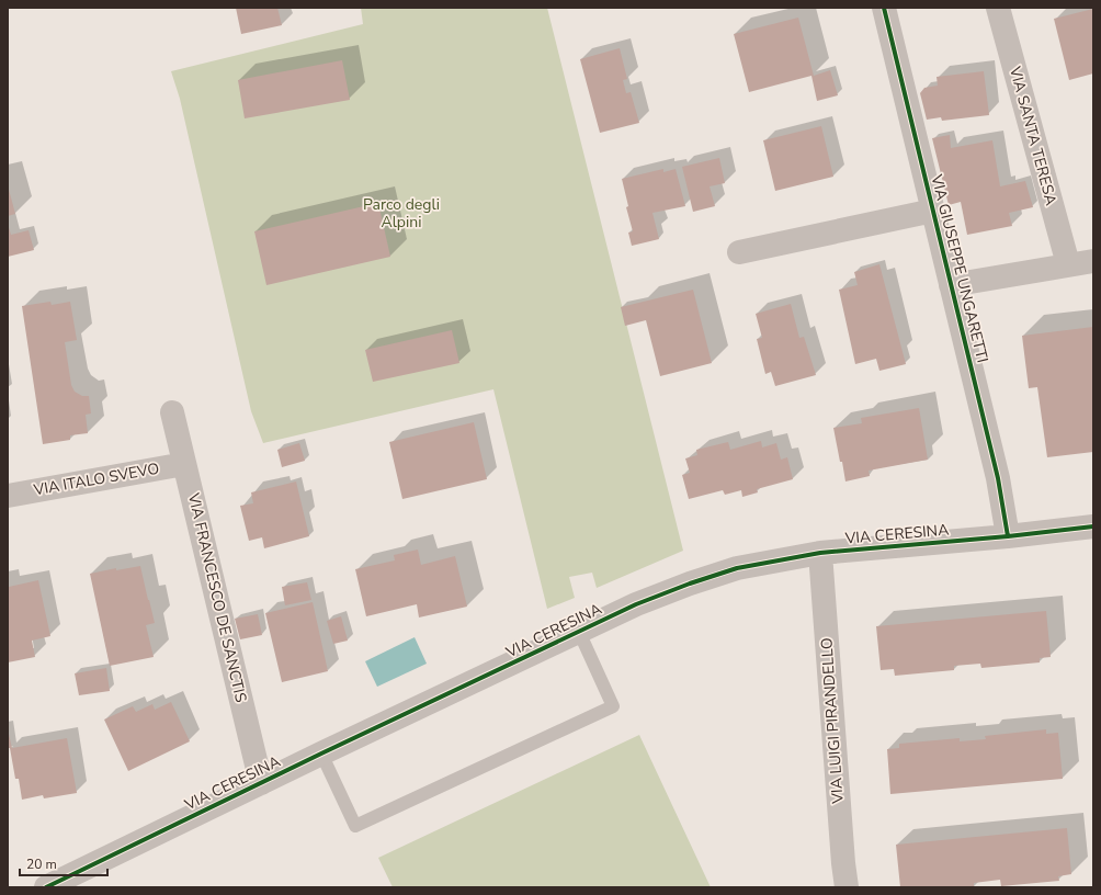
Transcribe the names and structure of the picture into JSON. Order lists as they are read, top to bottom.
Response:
{
  "streets": {
    "street": [
      "VIA SANTA TERESA",
      "VIA GIUSEPPE UNGARETTI",
      "VIA ITALO SVEVO",
      "VIA CERESINA",
      "VIA FRANCESCO DE SANCTIS",
      "VIA LUIGI PIRANDELLO"
    ]
  },
  "crossings": [
    ["VIA SANTA TERESA", "VIA GIUSEPPE UNGARETTI"],
    ["VIA GIUSEPPE UNGARETTI", "VIA CERESINA"],
    ["VIA ITALO SVEVO", "VIA FRANCESCO DE SANCTIS"],
    ["VIA CERESINA", "VIA FRANCESCO DE SANCTIS"],
    ["VIA CERESINA", "VIA LUIGI PIRANDELLO"]
  ],
  "parks": ["Parco degli Alpini"],
  "scale_bar": "20 m"
}
